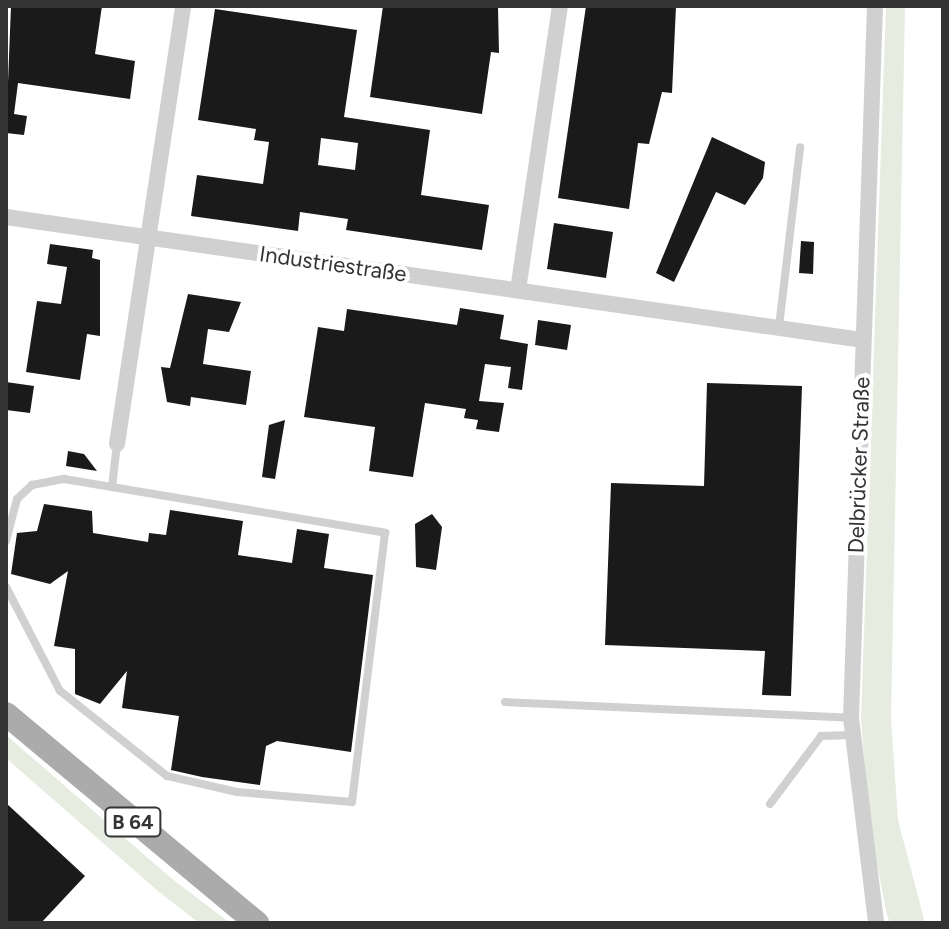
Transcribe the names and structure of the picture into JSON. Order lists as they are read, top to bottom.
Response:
{
  "streets": {
    "main road": ["B 64"],
    "street": ["Industriestraße", "Delbrücker Straße"]
  },
  "crossings": [
    ["Industriestraße", "Delbrücker Straße"]
  ]
}
